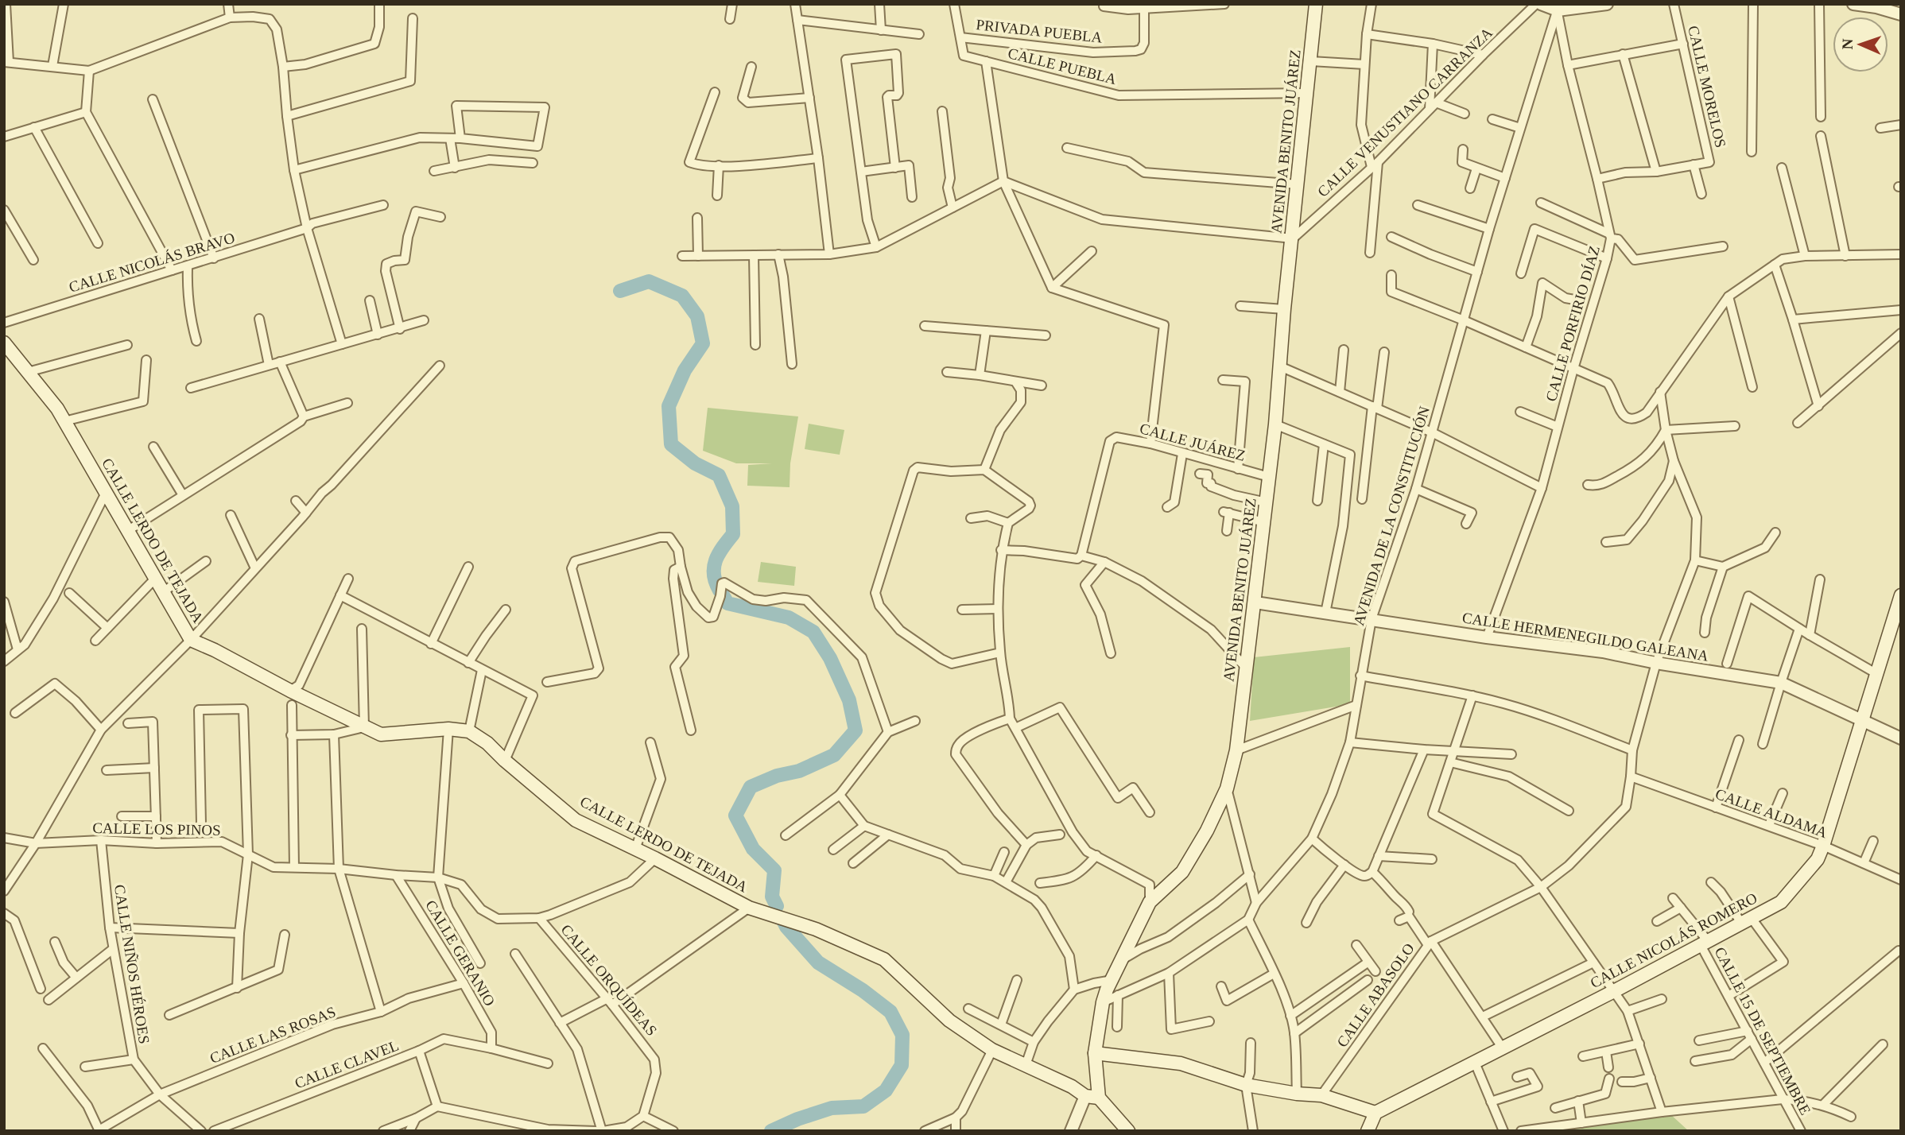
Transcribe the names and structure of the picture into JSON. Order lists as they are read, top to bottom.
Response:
{
  "streets": {
    "main road": ["AVENIDA BENITO JUÁREZ", "CALLE LERDO DE TEJADA", "CALLE NICOLÁS ROMERO"],
    "street": [
      "PRIVADA PUEBLA",
      "CALLE PUEBLA",
      "CALLE MORELOS",
      "CALLE VENUSTIANO CARRANZA",
      "CALLE NICOLÁS BRAVO",
      "CALLE PORFIRIO DÍAZ",
      "CALLE JUÁREZ",
      "AVENIDA DE LA CONSTITUCIÓN",
      "CALLE HERMENEGILDO GALEANA",
      "CALLE ALDAMA",
      "CALLE LOS PINOS",
      "CALLE GERANIO",
      "CALLE NIÑOS HÉROES",
      "CALLE ORQUÍDEAS",
      "CALLE ABASOLO",
      "CALLE 15 DE SEPTIEMBRE",
      "CALLE LAS ROSAS",
      "CALLE CLAVEL"
    ]
  },
  "crossings": [
    ["PRIVADA PUEBLA", "CALLE PUEBLA"],
    ["CALLE PUEBLA", "AVENIDA BENITO JUÁREZ"],
    ["CALLE VENUSTIANO CARRANZA", "AVENIDA BENITO JUÁREZ"],
    ["AVENIDA BENITO JUÁREZ", "CALLE JUÁREZ"],
    ["AVENIDA BENITO JUÁREZ", "CALLE LERDO DE TEJADA"],
    ["AVENIDA BENITO JUÁREZ", "CALLE HERMENEGILDO GALEANA"],
    ["CALLE PORFIRIO DÍAZ", "AVENIDA DE LA CONSTITUCIÓN"],
    ["CALLE PORFIRIO DÍAZ", "CALLE HERMENEGILDO GALEANA"],
    ["AVENIDA DE LA CONSTITUCIÓN", "CALLE HERMENEGILDO GALEANA"],
    ["CALLE LERDO DE TEJADA", "CALLE LOS PINOS"],
    ["CALLE HERMENEGILDO GALEANA", "CALLE NICOLÁS ROMERO"],
    ["CALLE HERMENEGILDO GALEANA", "CALLE ABASOLO"],
    ["CALLE ALDAMA", "CALLE NICOLÁS ROMERO"],
    ["CALLE ALDAMA", "CALLE ABASOLO"],
    ["CALLE LOS PINOS", "CALLE GERANIO"],
    ["CALLE LOS PINOS", "CALLE NIÑOS HÉROES"],
    ["CALLE LOS PINOS", "CALLE ORQUÍDEAS"],
    ["CALLE NICOLÁS ROMERO", "CALLE 15 DE SEPTIEMBRE"],
    ["CALLE GERANIO", "CALLE LAS ROSAS"],
    ["CALLE GERANIO", "CALLE CLAVEL"],
    ["CALLE NIÑOS HÉROES", "CALLE LAS ROSAS"]
  ],
  "north": "left"
}
